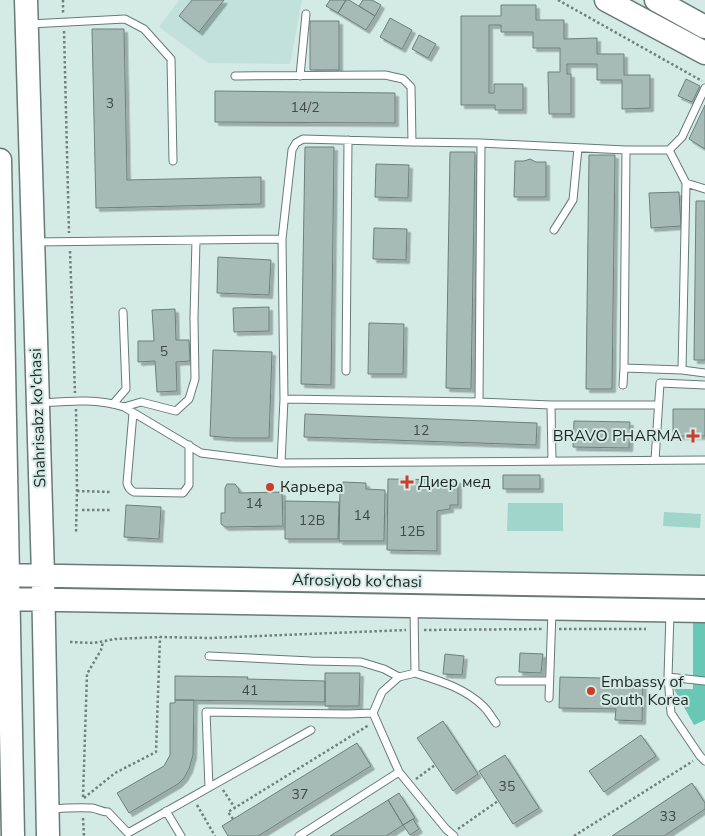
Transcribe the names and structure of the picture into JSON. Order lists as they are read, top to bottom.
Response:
{
  "streets": {
    "main road": ["Shahrisabz ko'chasi", "Afrosiyob ko'chasi"]
  },
  "crossings": [
    ["Shahrisabz ko'chasi", "Afrosiyob ko'chasi"]
  ],
  "places": {
    "health": ["BRAVO PHARMA", "Диер мед"],
    "other": ["Карьера", "Embassy of South Korea"]
  },
  "house_numbers": [
    "3",
    "14/2",
    "5",
    "12",
    "14",
    "14",
    "12B",
    "12Б",
    "41",
    "35",
    "37",
    "33"
  ]
}
